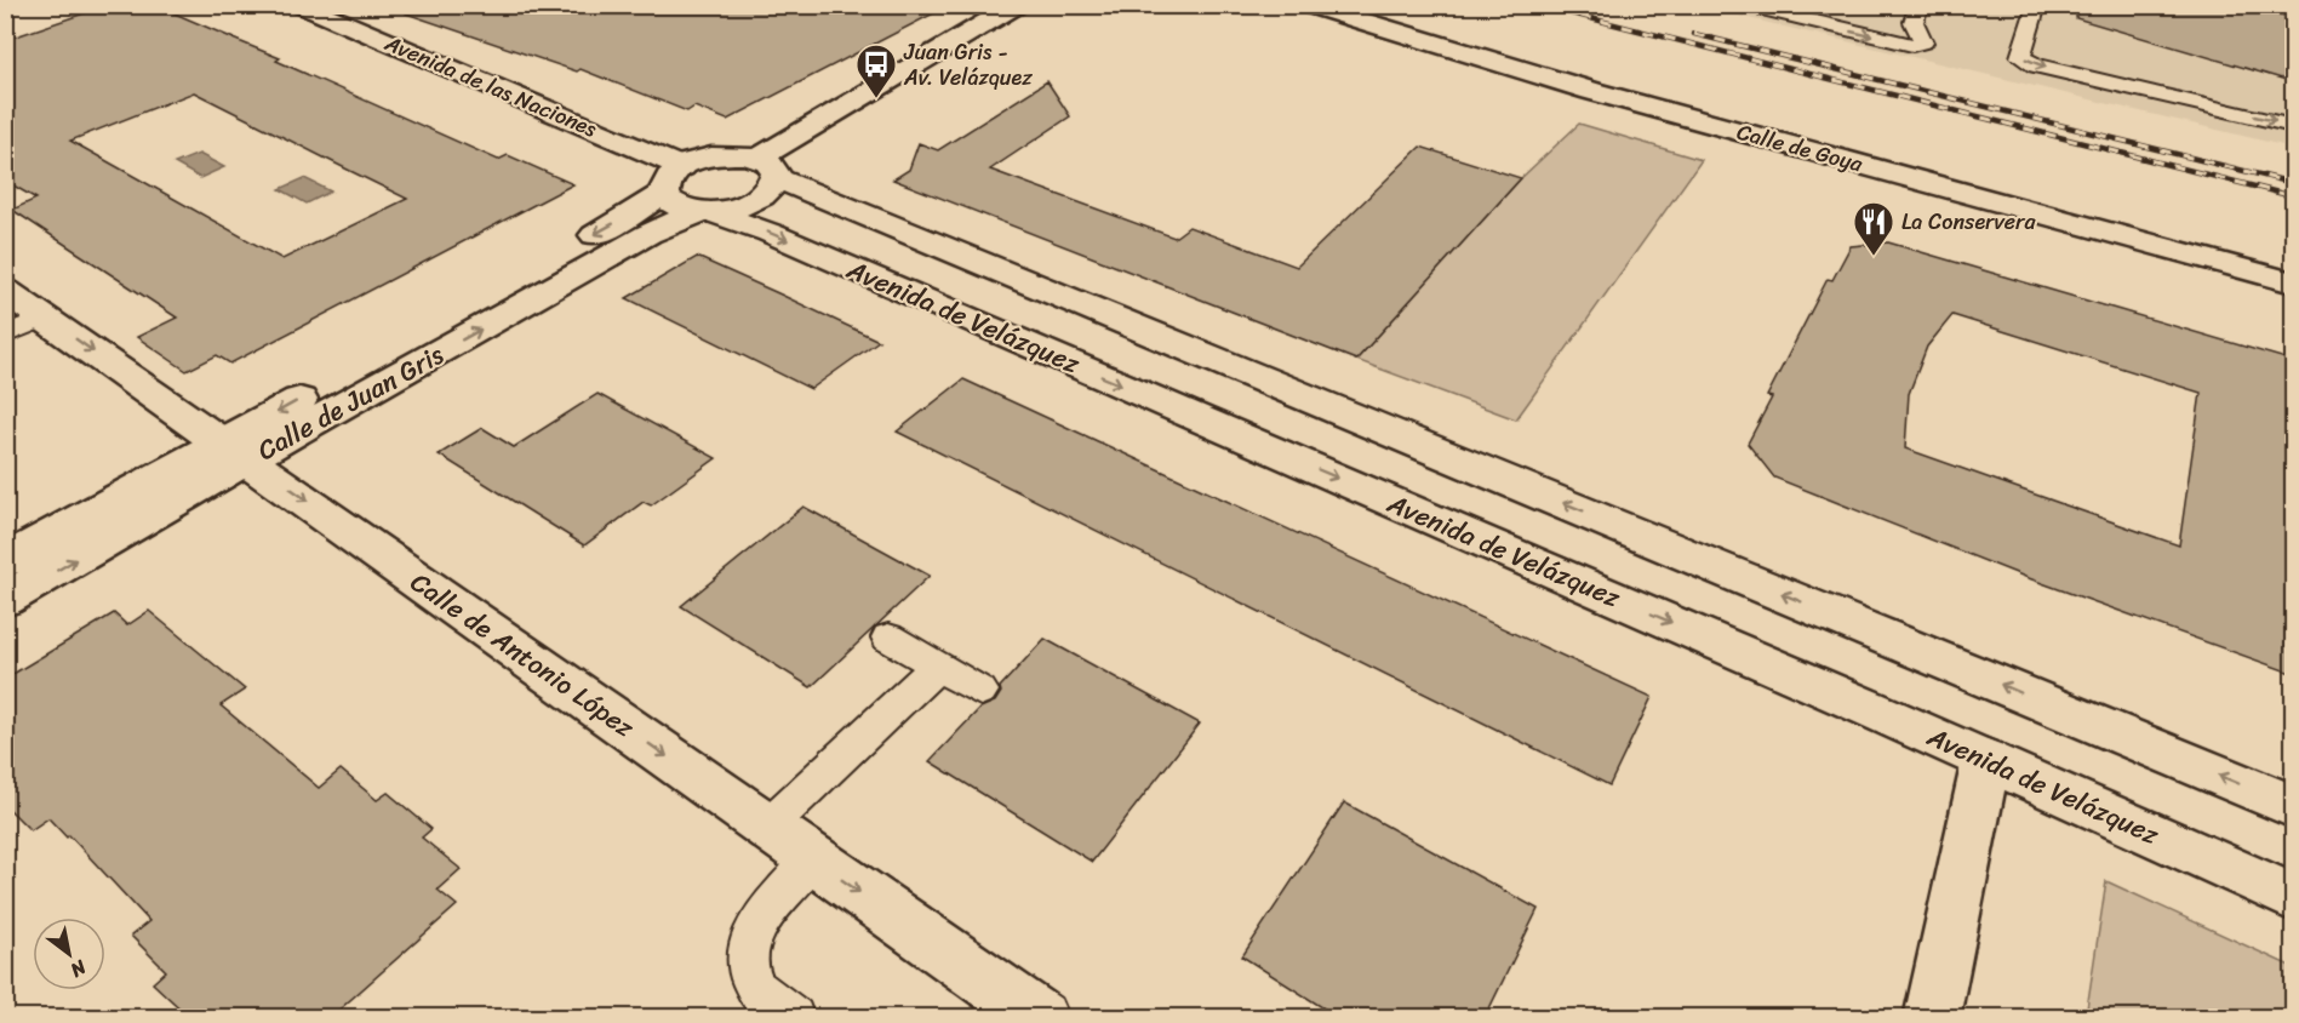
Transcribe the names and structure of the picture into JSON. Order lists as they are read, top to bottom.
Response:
{
  "streets": {
    "street": [
      "Avenida de las Naciones",
      "Calle de Goya",
      "Avenida de Velázquez",
      "Calle de Juan Gris",
      "Calle de Antonio López"
    ]
  },
  "crossings": [
    ["Avenida de las Naciones", "Avenida de Velázquez"],
    ["Avenida de las Naciones", "Calle de Juan Gris"],
    ["Avenida de Velázquez", "Calle de Juan Gris"],
    ["Calle de Juan Gris", "Calle de Antonio López"]
  ],
  "one_way": ["Calle de Antonio López"],
  "places": {
    "bus stop": ["Juan Gris - Av. Velázquez"],
    "restaurant": ["La Conservera"]
  },
  "north": "bottom right"
}
